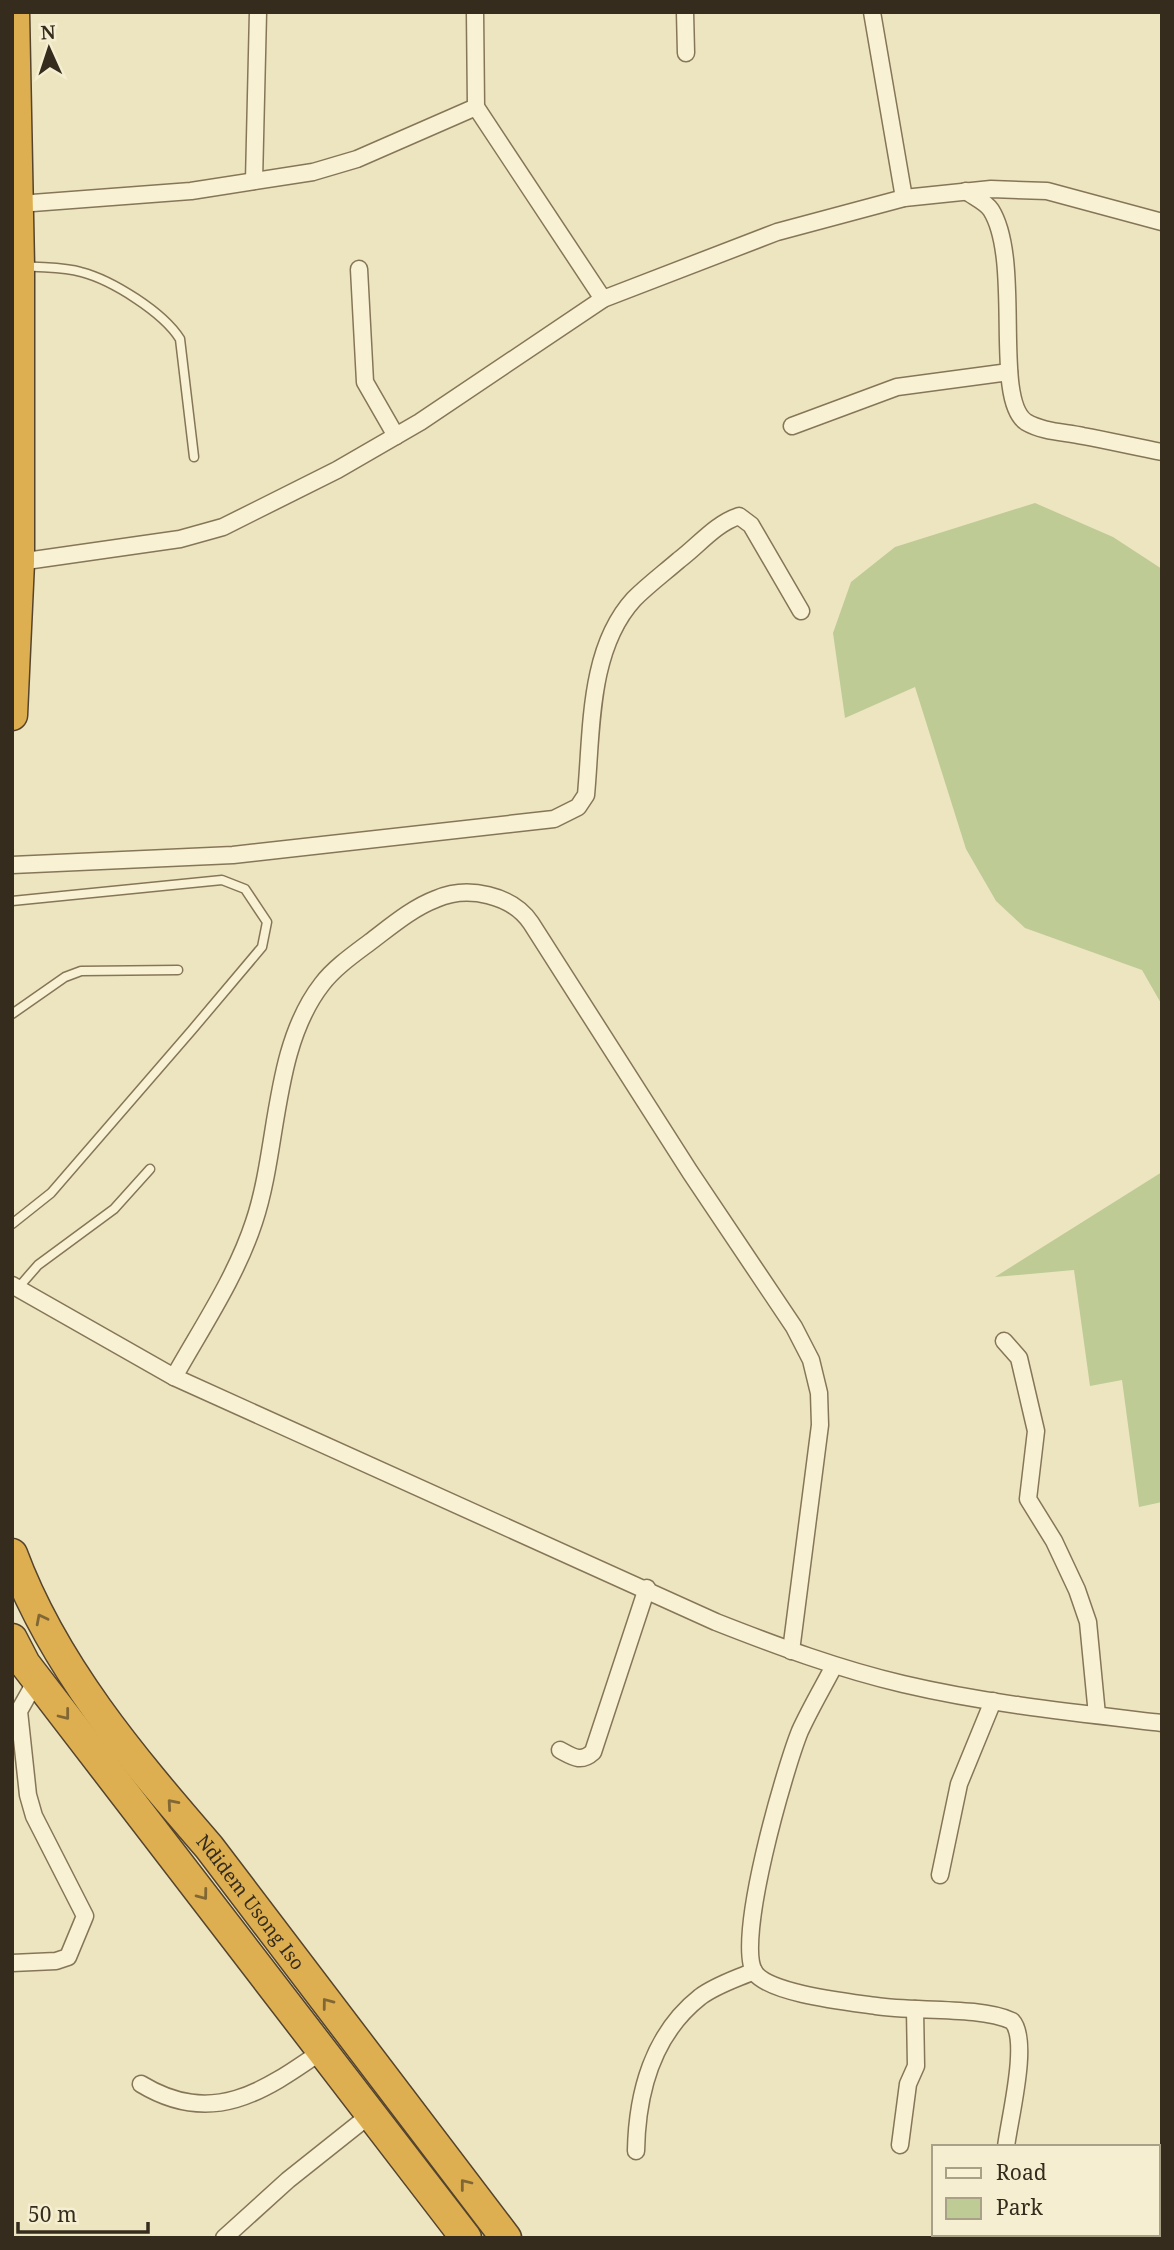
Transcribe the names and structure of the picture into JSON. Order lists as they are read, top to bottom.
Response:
{
  "streets": {
    "highway": ["Ndidem Usong Iso"]
  },
  "legend": ["Road", "Park"],
  "scale_bar": "50 m",
  "north": "top"
}
